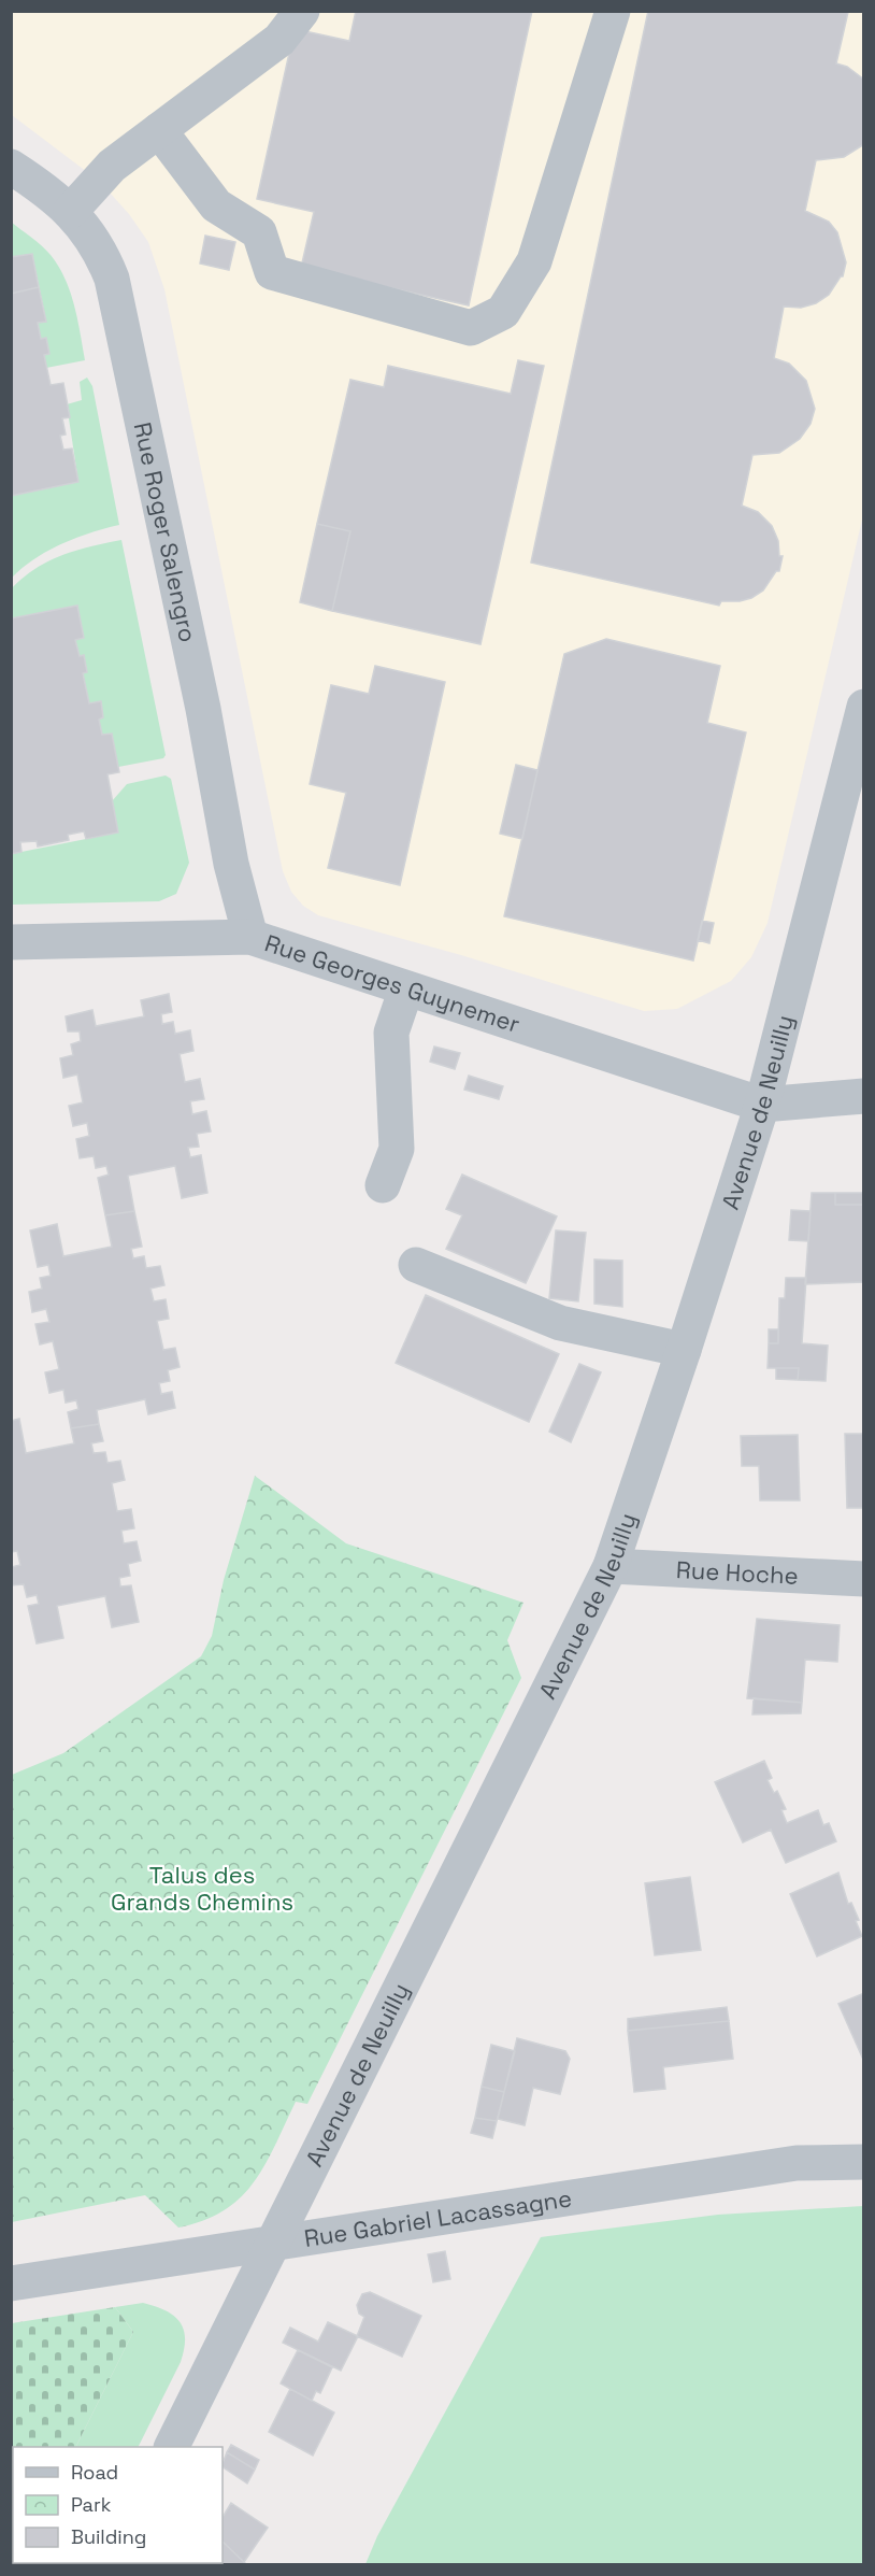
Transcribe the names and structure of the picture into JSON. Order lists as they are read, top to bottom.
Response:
{
  "streets": {
    "street": [
      "Rue Roger Salengro",
      "Rue Georges Guynemer",
      "Avenue de Neuilly",
      "Rue Hoche",
      "Rue Gabriel Lacassagne"
    ]
  },
  "crossings": [
    ["Rue Roger Salengro", "Rue Georges Guynemer"],
    ["Rue Georges Guynemer", "Avenue de Neuilly"],
    ["Avenue de Neuilly", "Rue Hoche"],
    ["Avenue de Neuilly", "Rue Gabriel Lacassagne"]
  ],
  "parks": ["Talus des Grands Chemins"],
  "legend": ["Road", "Park", "Building"]
}
